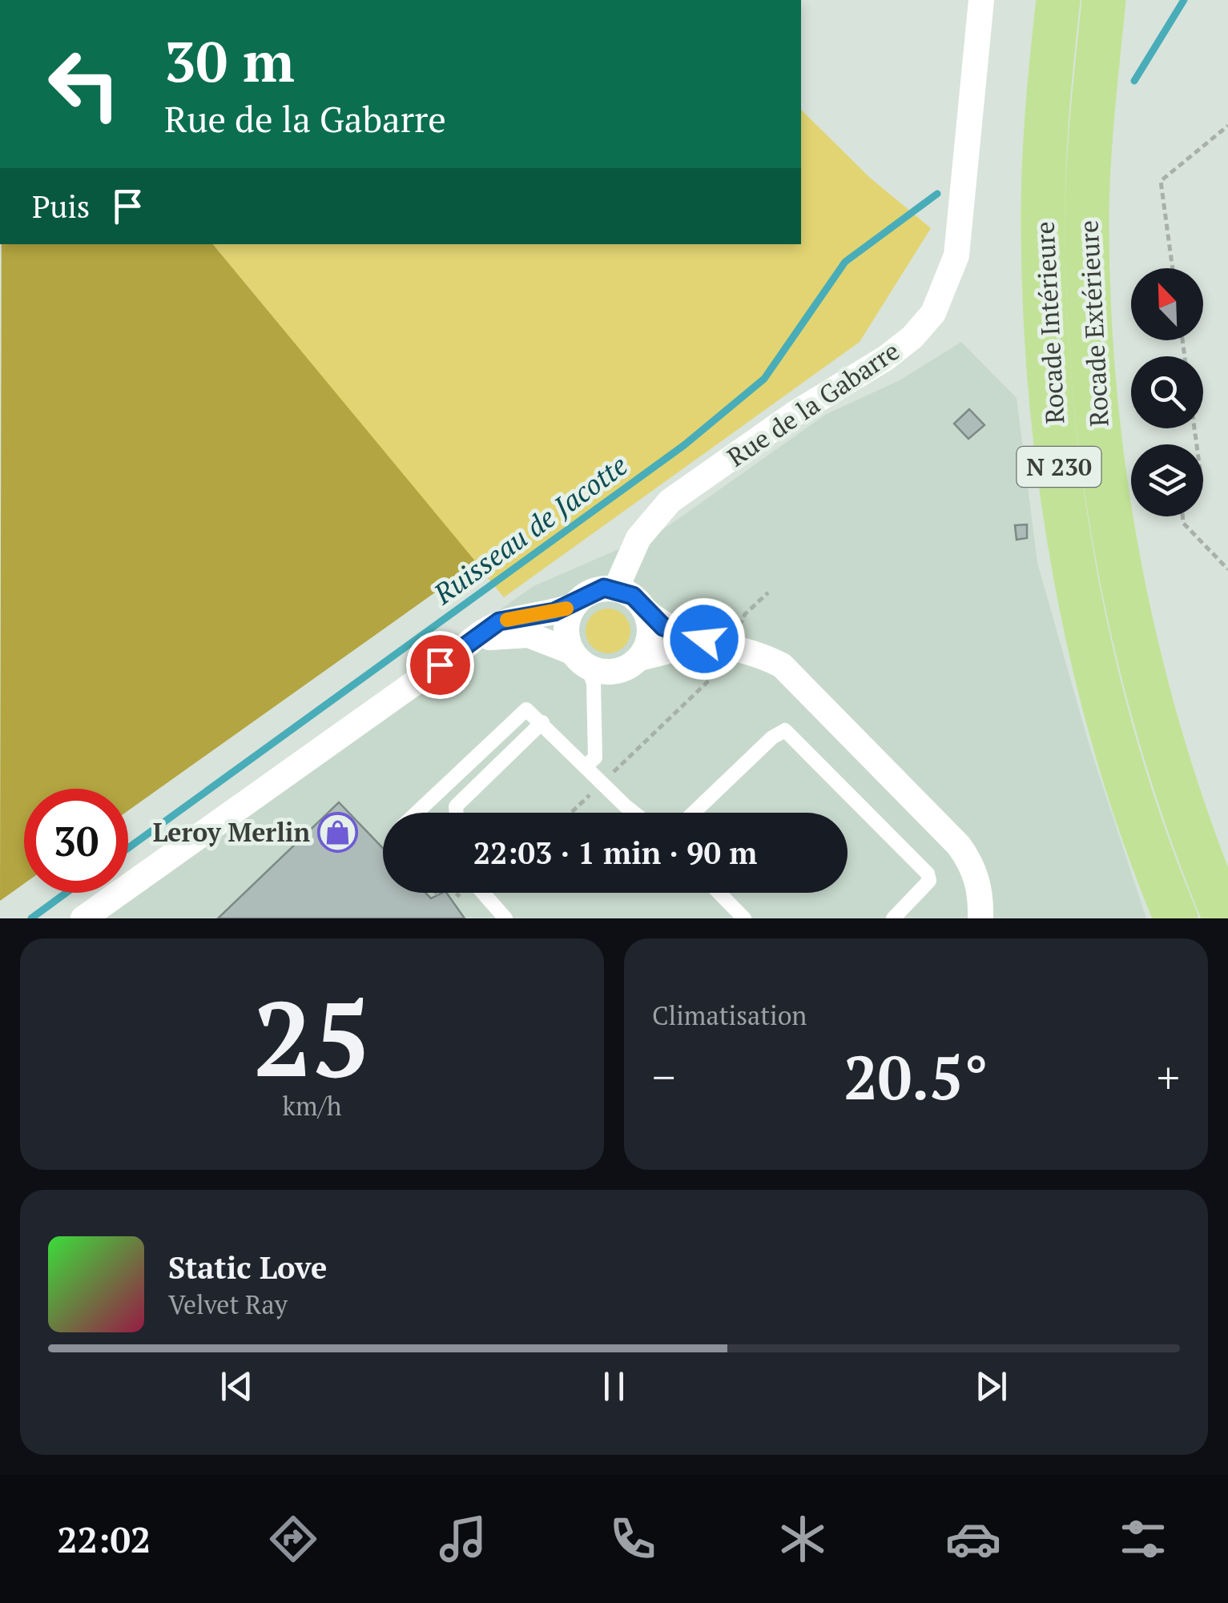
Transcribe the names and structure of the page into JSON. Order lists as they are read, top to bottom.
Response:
{
  "streets": {
    "highway": ["Rocade Intérieure", "Rocade Extérieure", "N 230"],
    "street": ["Rue de la Gabarre"]
  },
  "water": ["Ruisseau de Jacotte"],
  "places": {
    "shop": ["Leroy Merlin"]
  },
  "north": "top left",
  "page": {
    "turn": ["30 m", "Rue de la Gabarre"],
    "then": "Puis",
    "limit": "30",
    "trip": "22:03 · 1 min · 90 m",
    "tile": [
      ["25", "km/h"],
      "Climatisation"
    ],
    "heat": ["−", "20.5°", "+"],
    "song": ["Static Love", "Velvet Ray"],
    "tabs": "22:02"
  }
}
